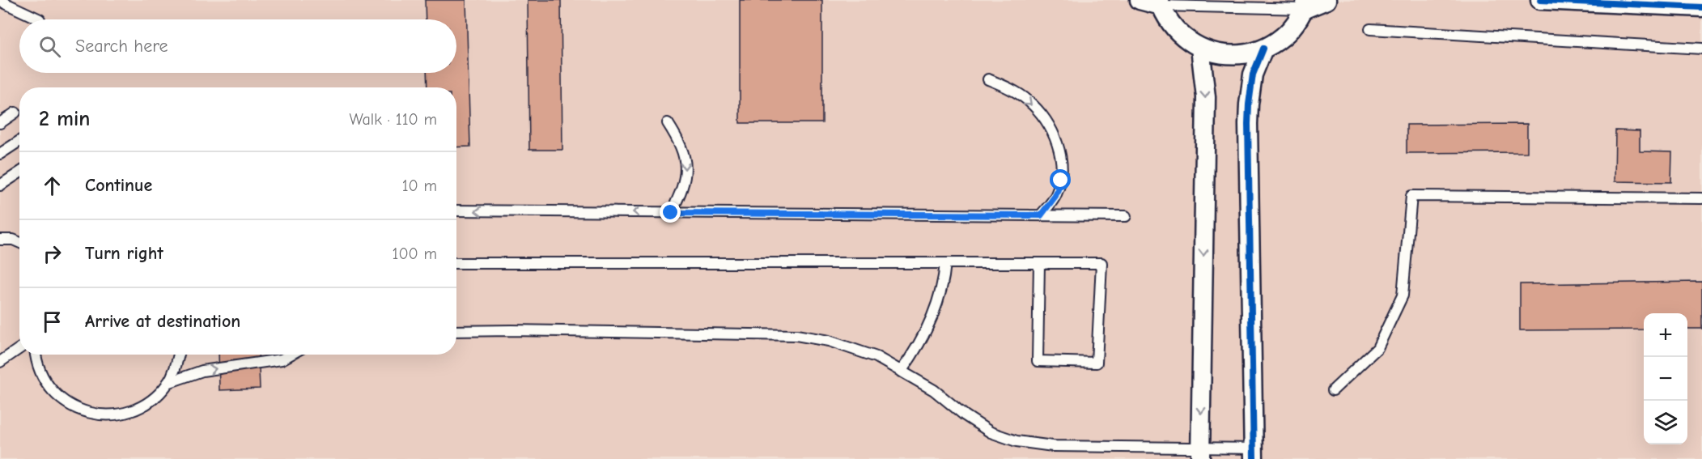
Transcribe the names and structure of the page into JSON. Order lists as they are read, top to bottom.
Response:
{
  "page": {
    "search": "Search here",
    "heading": ["2 min", "Walk · 110 m"],
    "list": [
      ["Continue", "10 m"],
      ["Turn right", "100 m"],
      "Arrive at destination"
    ],
    "map_buttons": ["+", "−"]
  }
}
